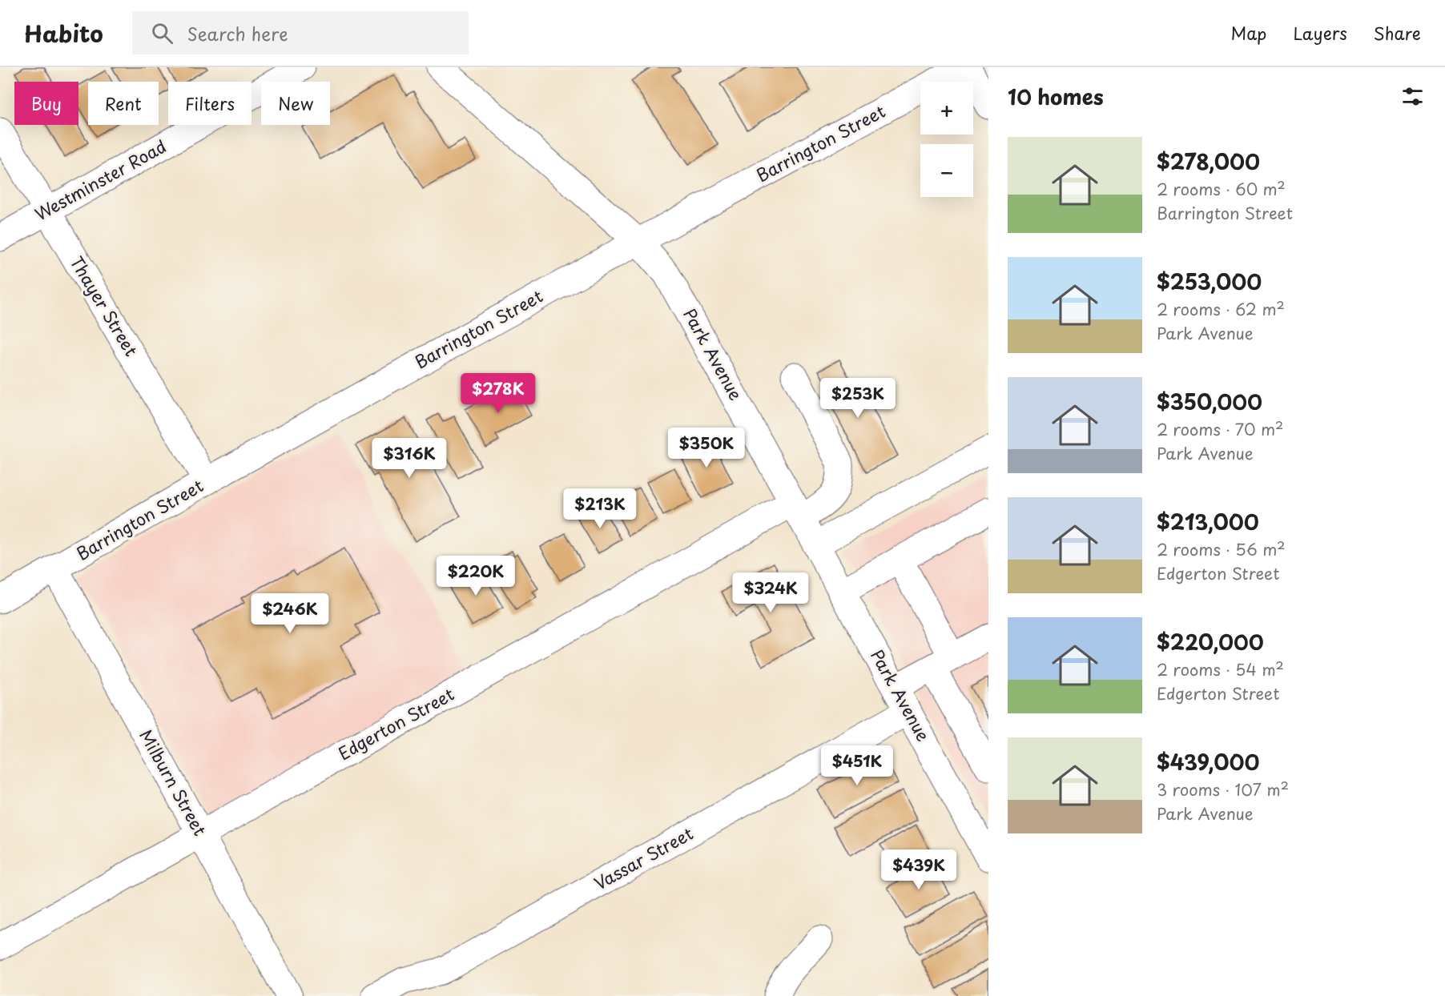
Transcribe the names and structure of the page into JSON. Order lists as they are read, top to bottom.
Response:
{
  "streets": {
    "street": [
      "Barrington Street",
      "Westminster Road",
      "Thayer Street",
      "Park Avenue",
      "Edgerton Street",
      "Milburn Street",
      "Vassar Street"
    ]
  },
  "crossings": [
    ["Barrington Street", "Thayer Street"],
    ["Barrington Street", "Park Avenue"],
    ["Barrington Street", "Milburn Street"],
    ["Westminster Road", "Thayer Street"],
    ["Park Avenue", "Edgerton Street"],
    ["Park Avenue", "Vassar Street"],
    ["Edgerton Street", "Milburn Street"]
  ],
  "page": {
    "header": "Habito",
    "search": "Search here",
    "nav": ["Map", "Layers", "Share"],
    "heading": "10 homes",
    "map_buttons": ["+", "−"],
    "chip": [
      "Buy",
      "Rent",
      "Filters",
      "New"
    ],
    "list": [
      {
        "name": "$278,000",
        "note": "2 rooms · 60 m² · Barrington Street"
      },
      {
        "name": "$253,000",
        "note": "2 rooms · 62 m² · Park Avenue"
      },
      {
        "name": "$350,000",
        "note": "2 rooms · 70 m² · Park Avenue"
      },
      {
        "name": "$213,000",
        "note": "2 rooms · 56 m² · Edgerton Street"
      },
      {
        "name": "$220,000",
        "note": "2 rooms · 54 m² · Edgerton Street"
      },
      {
        "name": "$439,000",
        "note": "3 rooms · 107 m² · Park Avenue"
      }
    ],
    "price": [
      "$278K",
      "$253K",
      "$350K",
      "$316K",
      "$213K",
      "$220K",
      "$324K",
      "$246K",
      "$451K",
      "$439K"
    ]
  }
}
